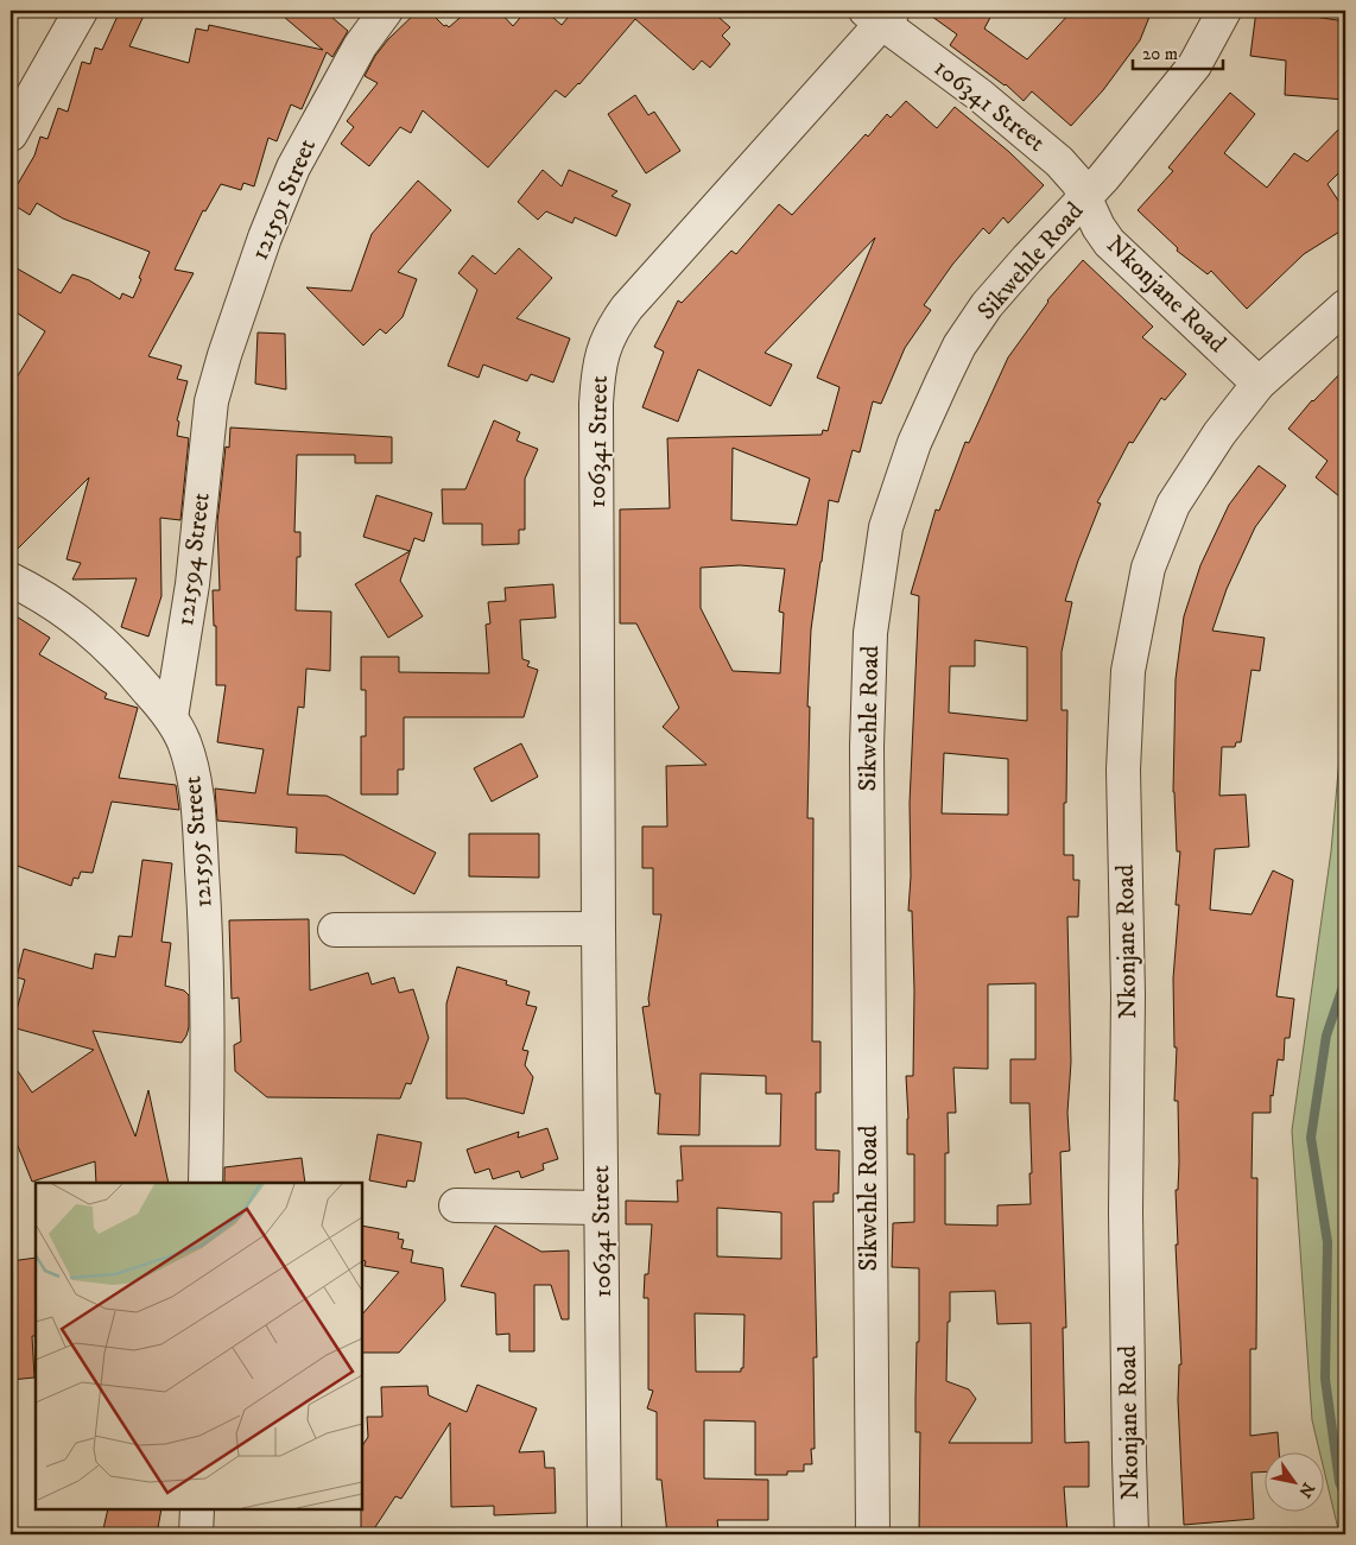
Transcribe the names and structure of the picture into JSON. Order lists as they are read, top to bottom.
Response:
{
  "streets": {
    "street": [
      "106341 Street",
      "121591 Street",
      "Sikwehle Road",
      "Nkonjane Road",
      "121594 Street",
      "121595 Street"
    ]
  },
  "crossings": [
    ["106341 Street", "Sikwehle Road"],
    ["106341 Street", "Nkonjane Road"],
    ["121591 Street", "121594 Street"],
    ["Sikwehle Road", "Nkonjane Road"],
    ["121594 Street", "121595 Street"]
  ],
  "scale_bar": "20 m",
  "north": "bottom right"
}
